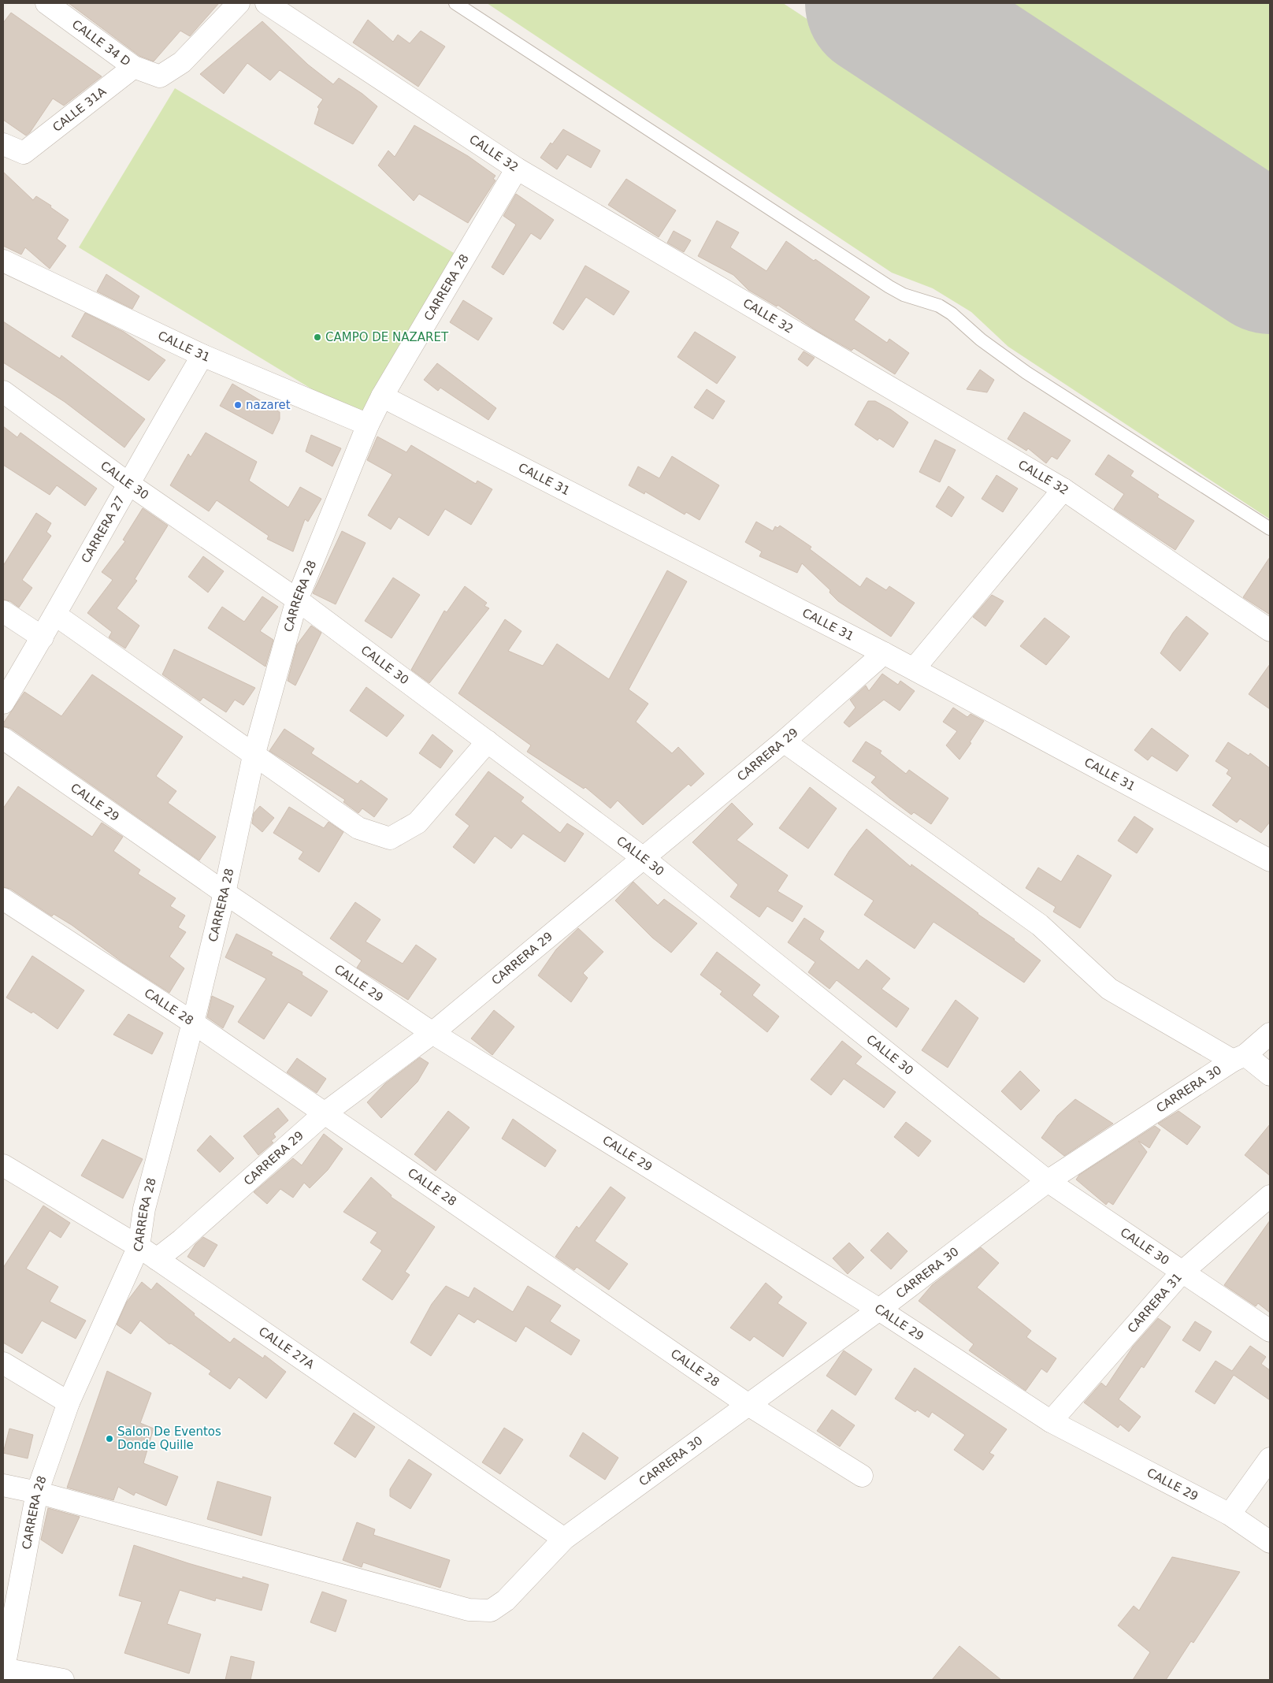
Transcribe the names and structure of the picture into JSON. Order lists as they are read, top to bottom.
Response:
{
  "streets": {
    "street": [
      "CALLE 34 D",
      "CALLE 31A",
      "CALLE 32",
      "CARRERA 28",
      "CALLE 31",
      "CALLE 30",
      "CARRERA 27",
      "CARRERA 29",
      "CALLE 29",
      "CALLE 28",
      "CARRERA 30",
      "CARRERA 31",
      "CALLE 27A"
    ]
  },
  "crossings": [
    ["CALLE 34 D", "CALLE 31A"],
    ["CALLE 32", "CARRERA 28"],
    ["CARRERA 28", "CALLE 31"],
    ["CARRERA 28", "CALLE 30"],
    ["CARRERA 28", "CALLE 29"],
    ["CARRERA 28", "CALLE 28"],
    ["CARRERA 28", "CARRERA 30"],
    ["CARRERA 28", "CALLE 27A"],
    ["CALLE 31", "CARRERA 27"],
    ["CALLE 31", "CARRERA 29"],
    ["CALLE 30", "CARRERA 27"],
    ["CALLE 30", "CARRERA 29"],
    ["CALLE 30", "CARRERA 30"],
    ["CALLE 30", "CARRERA 31"],
    ["CARRERA 29", "CALLE 29"],
    ["CARRERA 29", "CALLE 28"],
    ["CARRERA 29", "CALLE 27A"],
    ["CALLE 29", "CARRERA 30"],
    ["CALLE 29", "CARRERA 31"],
    ["CALLE 28", "CARRERA 30"],
    ["CARRERA 30", "CALLE 27A"]
  ],
  "places": ["CAMPO DE NAZARET", "nazaret", "Salon De Eventos Donde Quille"]
}
